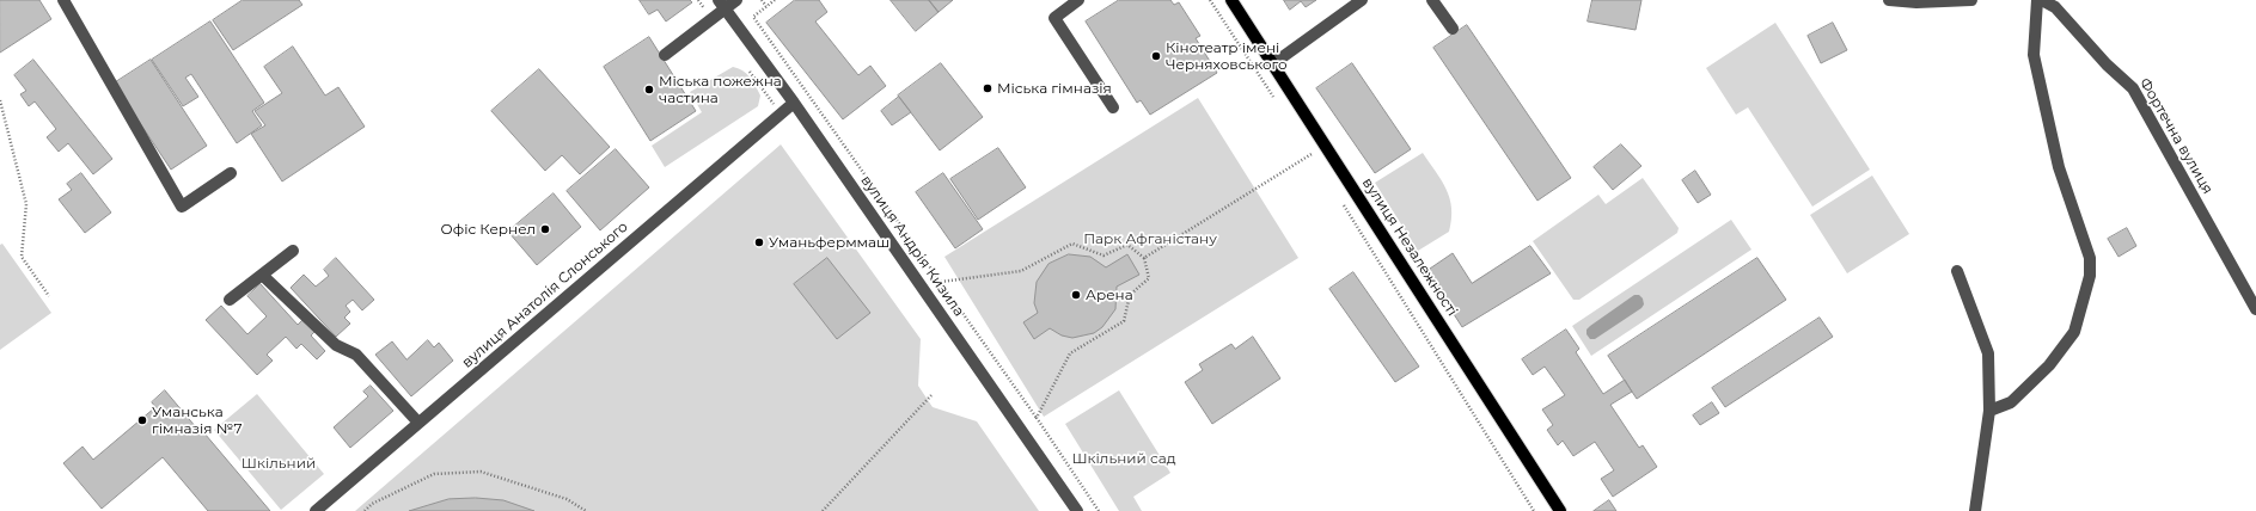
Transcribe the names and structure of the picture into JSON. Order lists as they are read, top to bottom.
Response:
{
  "streets": {
    "main road": ["вулиця Незалежності"],
    "street": ["Фортечна вулиця", "вулиця Андрія Кизила", "вулиця Анатолія Слонського"]
  },
  "crossings": [
    ["вулиця Андрія Кизила", "вулиця Анатолія Слонського"]
  ],
  "parks": ["Парк Афганістану", "Шкільний сад", "Шкільний"],
  "places": [
    "Кінотеатр імені Черняховського",
    "Міська гімназія",
    "Міська пожежна частина",
    "Офіс Кернел",
    "Уманьферммаш",
    "Арена",
    "Уманська гімназія №7"
  ]
}
